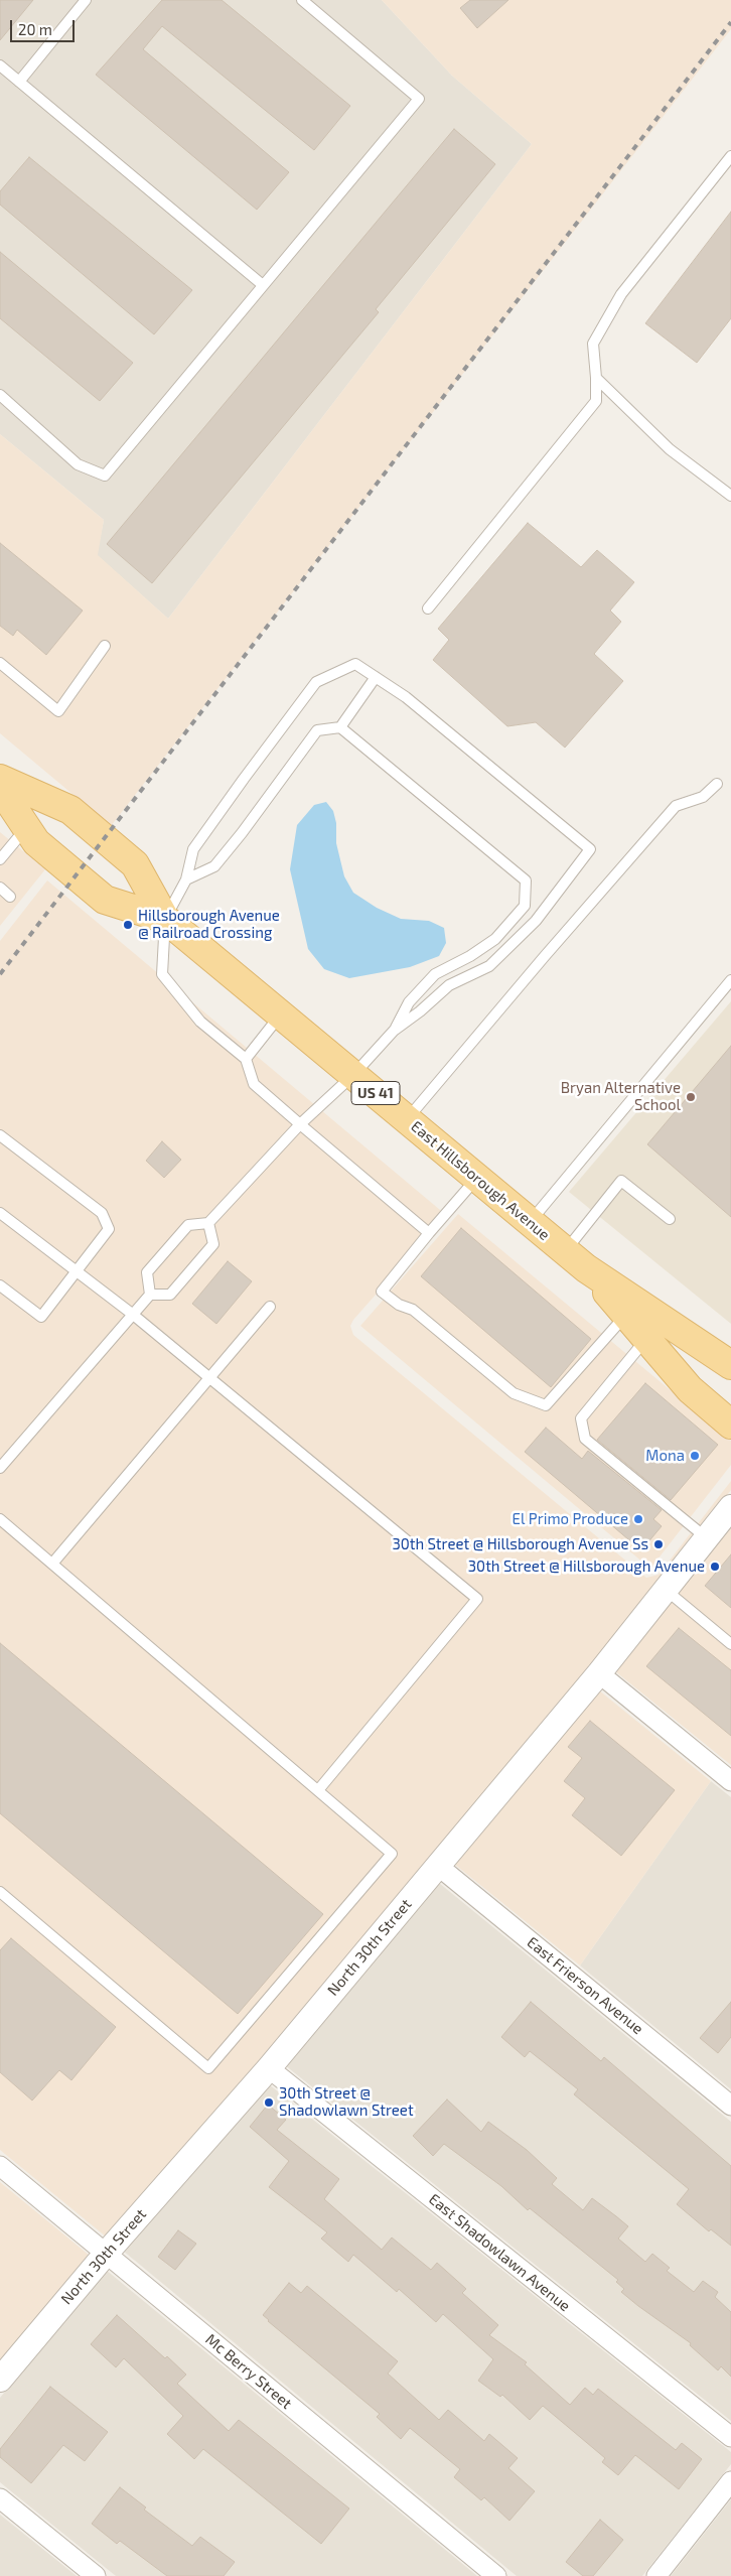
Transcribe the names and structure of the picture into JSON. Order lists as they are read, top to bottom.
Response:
{
  "streets": {
    "main road": ["US 41", "East Hillsborough Avenue"],
    "street": [
      "North 30th Street",
      "East Frierson Avenue",
      "East Shadowlawn Avenue",
      "Mc Berry Street"
    ]
  },
  "crossings": [
    ["North 30th Street", "East Frierson Avenue"],
    ["North 30th Street", "East Shadowlawn Avenue"],
    ["North 30th Street", "Mc Berry Street"]
  ],
  "places": [
    "Hillsborough Avenue @ Railroad Crossing",
    "Bryan Alternative School",
    "Mona",
    "El Primo Produce",
    "30th Street @ Hillsborough Avenue Ss",
    "30th Street @ Hillsborough Avenue",
    "30th Street @ Shadowlawn Street"
  ],
  "scale_bar": "20 m"
}
